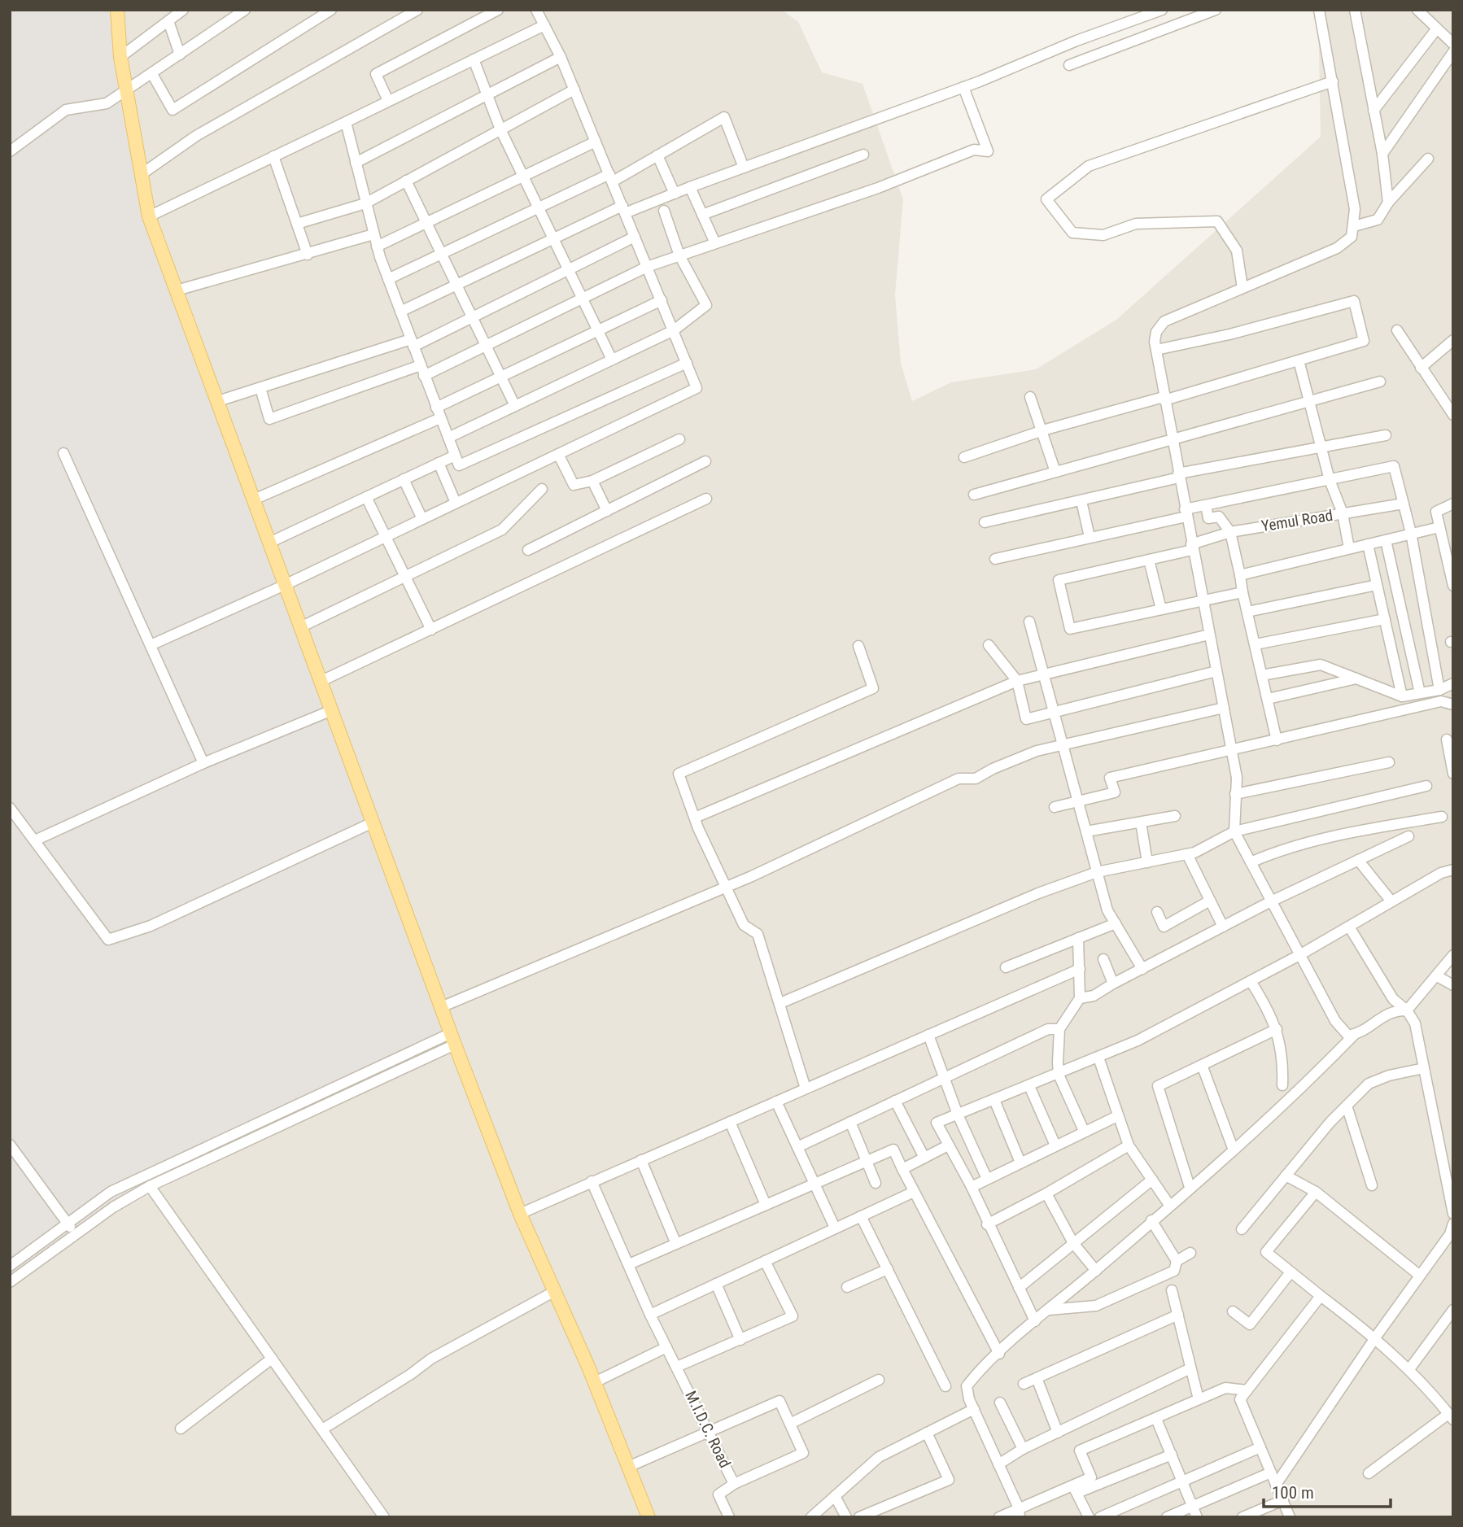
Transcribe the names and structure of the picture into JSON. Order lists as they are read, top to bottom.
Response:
{
  "streets": {
    "street": ["Yemul Road", "M.I.D.C. Road"]
  },
  "scale_bar": "100 m"
}
